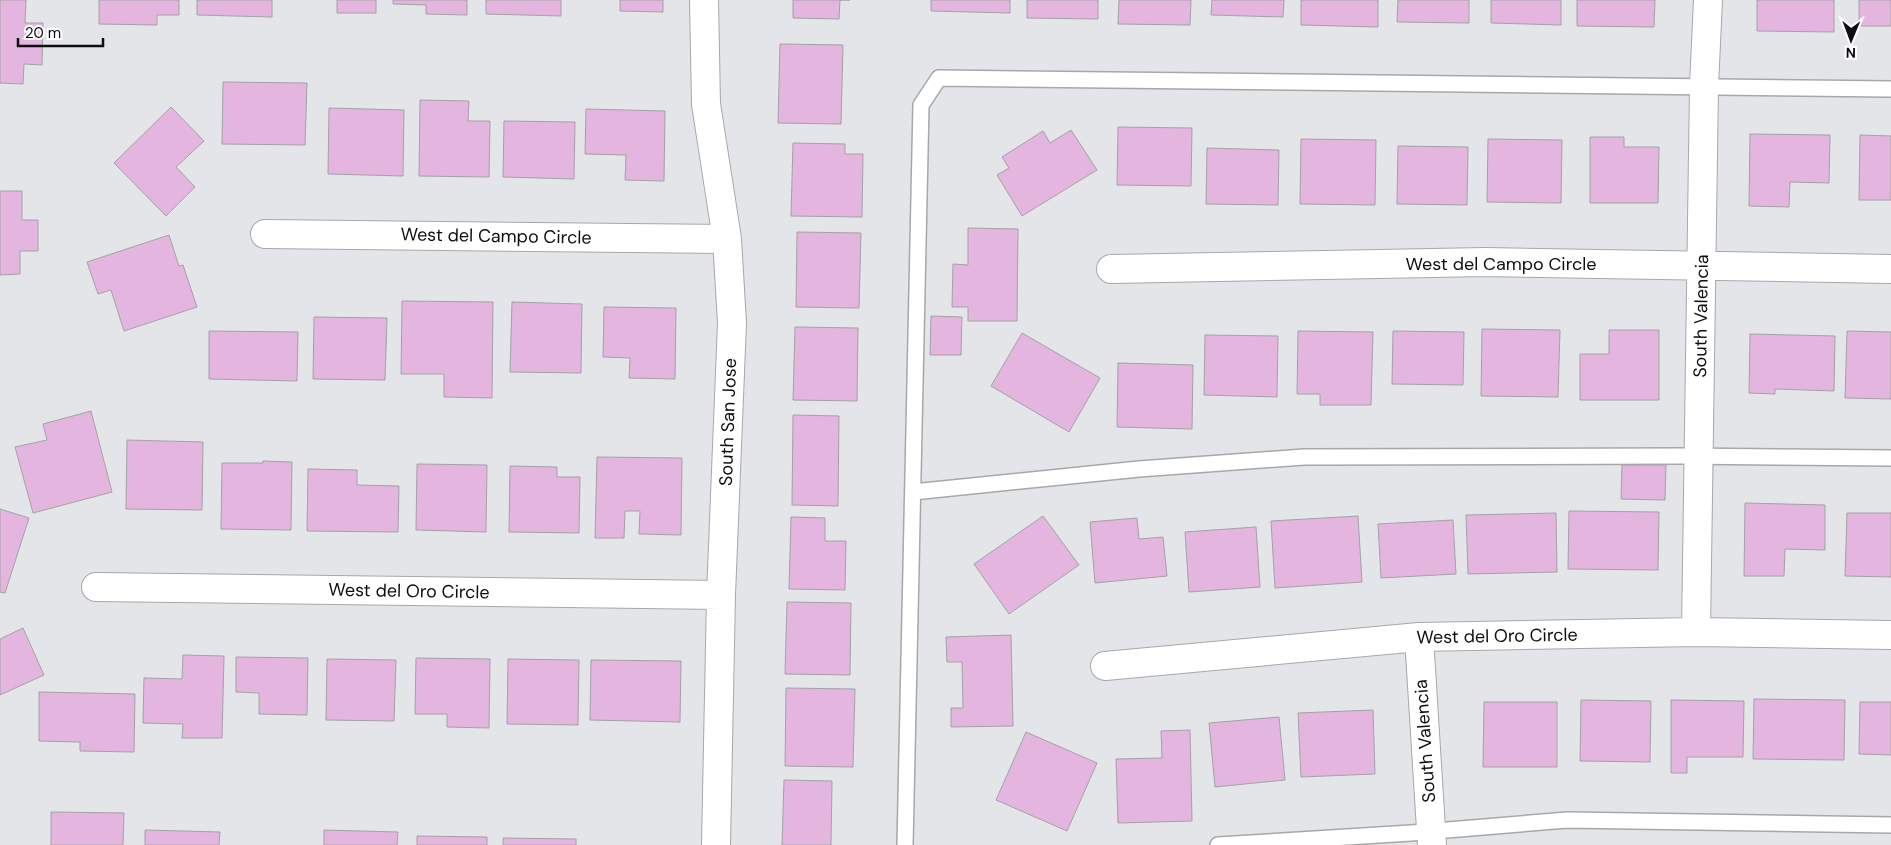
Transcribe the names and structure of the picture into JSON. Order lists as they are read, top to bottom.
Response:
{
  "streets": {
    "street": [
      "West del Campo Circle",
      "South Valencia",
      "South San Jose",
      "West del Oro Circle"
    ]
  },
  "crossings": [
    ["West del Campo Circle", "South Valencia"],
    ["West del Campo Circle", "South San Jose"],
    ["South Valencia", "West del Oro Circle"],
    ["South San Jose", "West del Oro Circle"]
  ],
  "scale_bar": "20 m",
  "north": "bottom"
}
